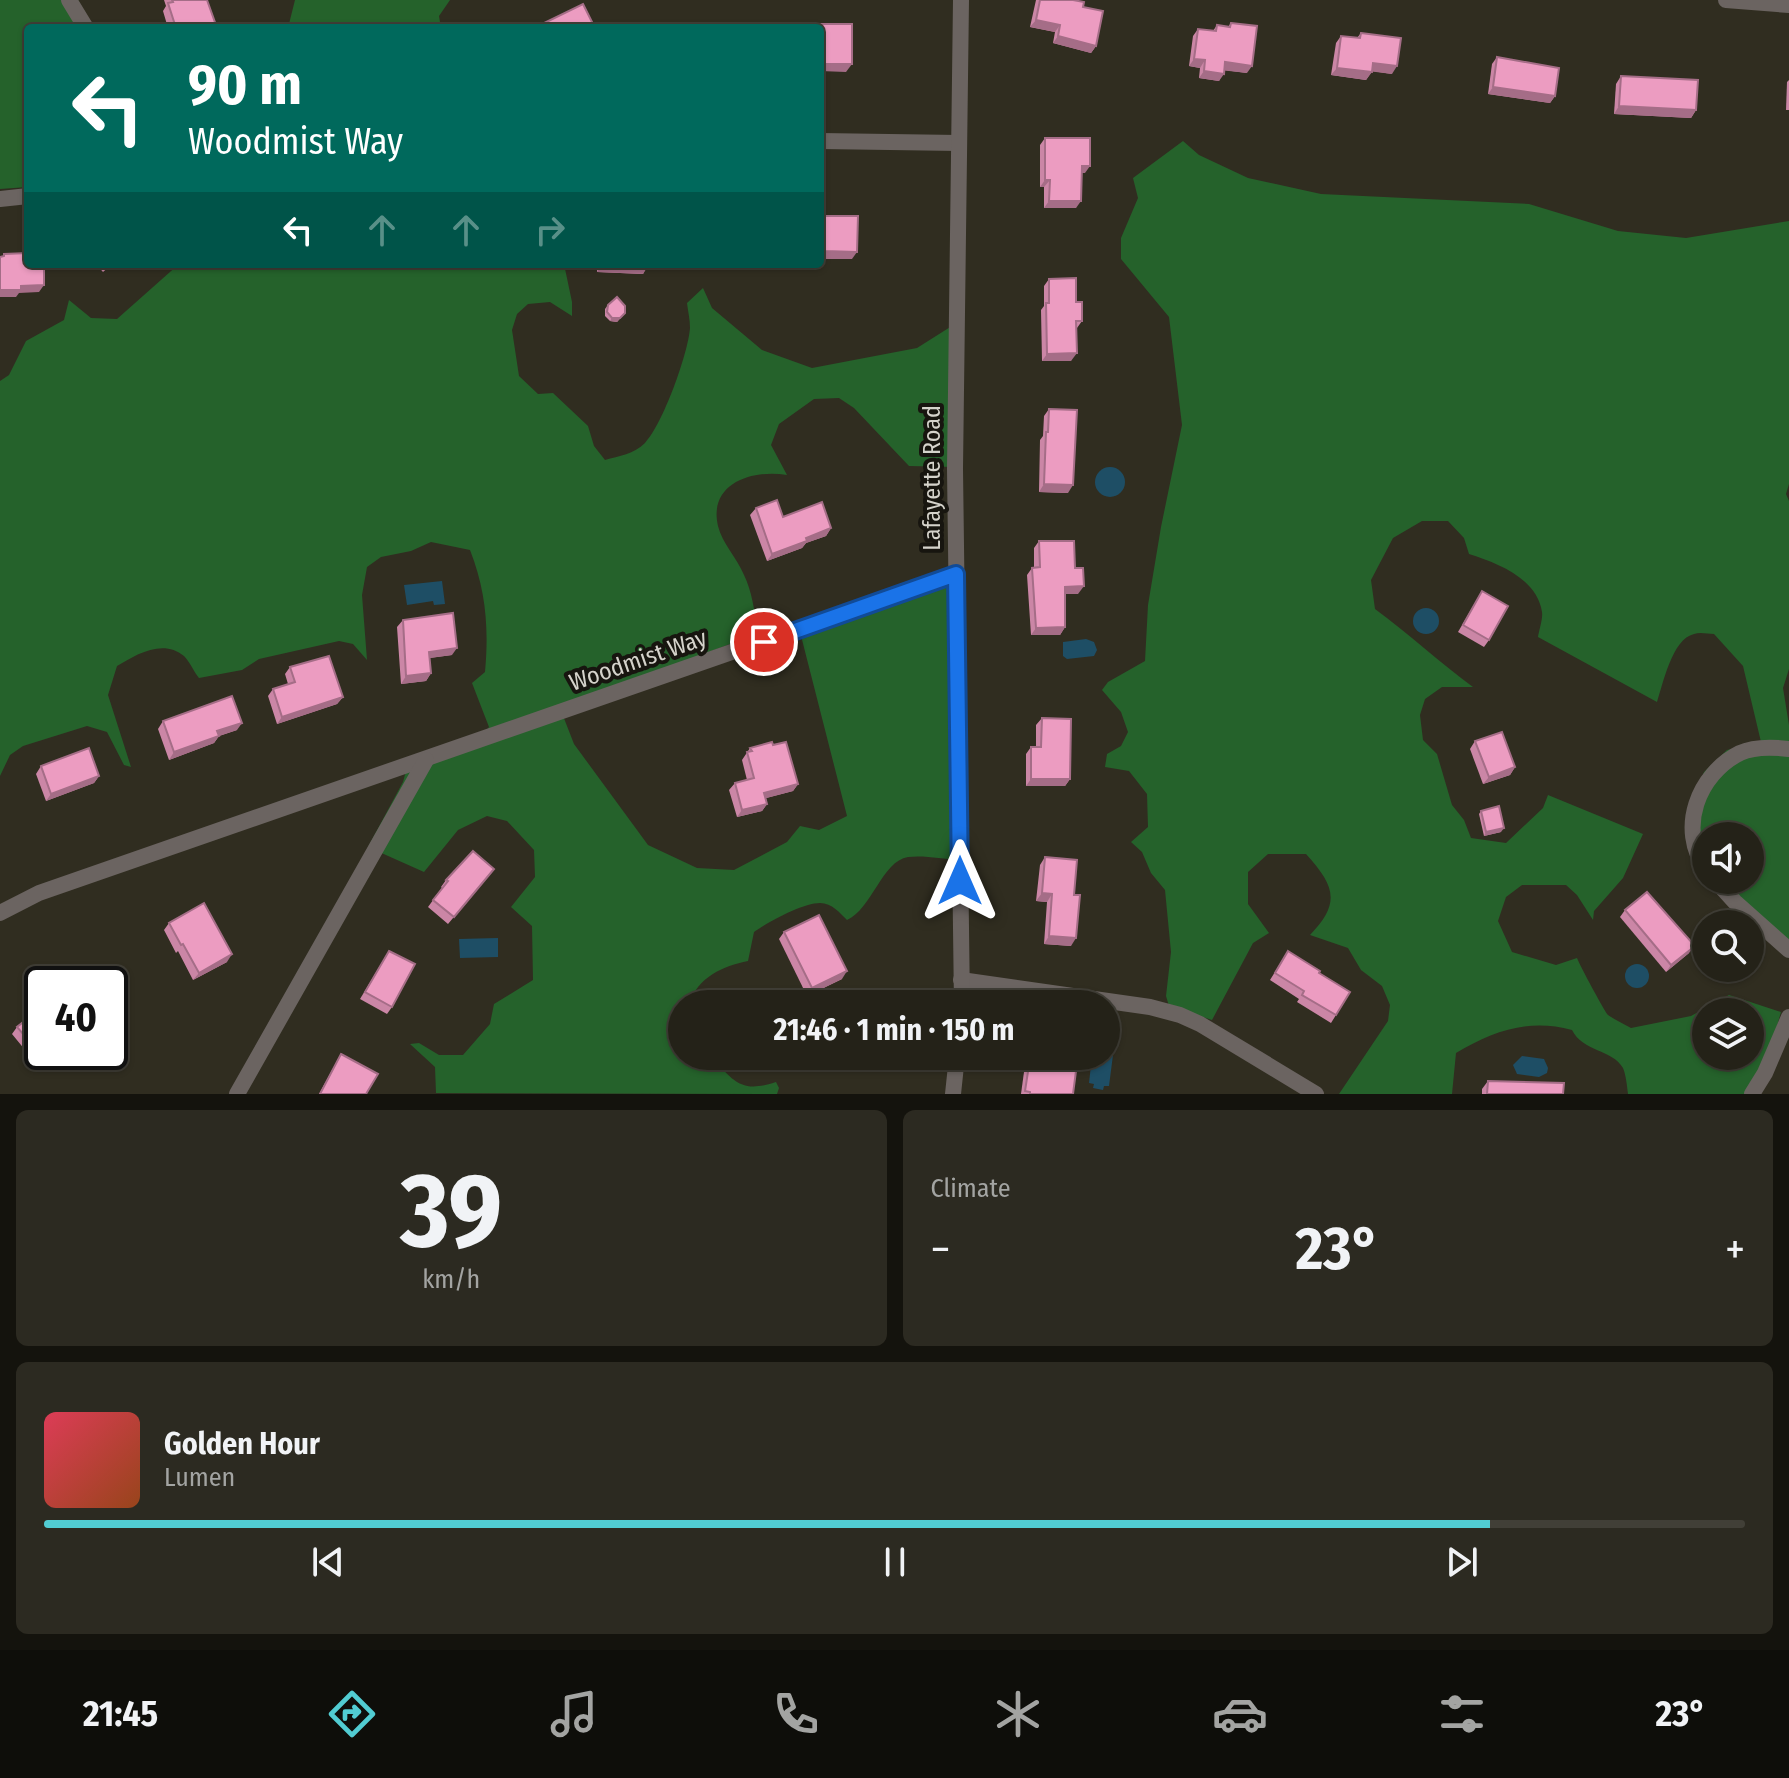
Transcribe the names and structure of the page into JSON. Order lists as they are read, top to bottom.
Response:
{
  "streets": {
    "street": ["Lafayette Road", "Woodmist Way"]
  },
  "crossings": [
    ["Lafayette Road", "Woodmist Way"]
  ],
  "page": {
    "turn": ["90 m", "Woodmist Way"],
    "limit": "40",
    "trip": "21:46 · 1 min · 150 m",
    "tile": [
      ["39", "km/h"],
      "Climate"
    ],
    "heat": ["−", "23°", "+"],
    "song": ["Golden Hour", "Lumen"],
    "tabs": ["21:45", "23°"]
  }
}
